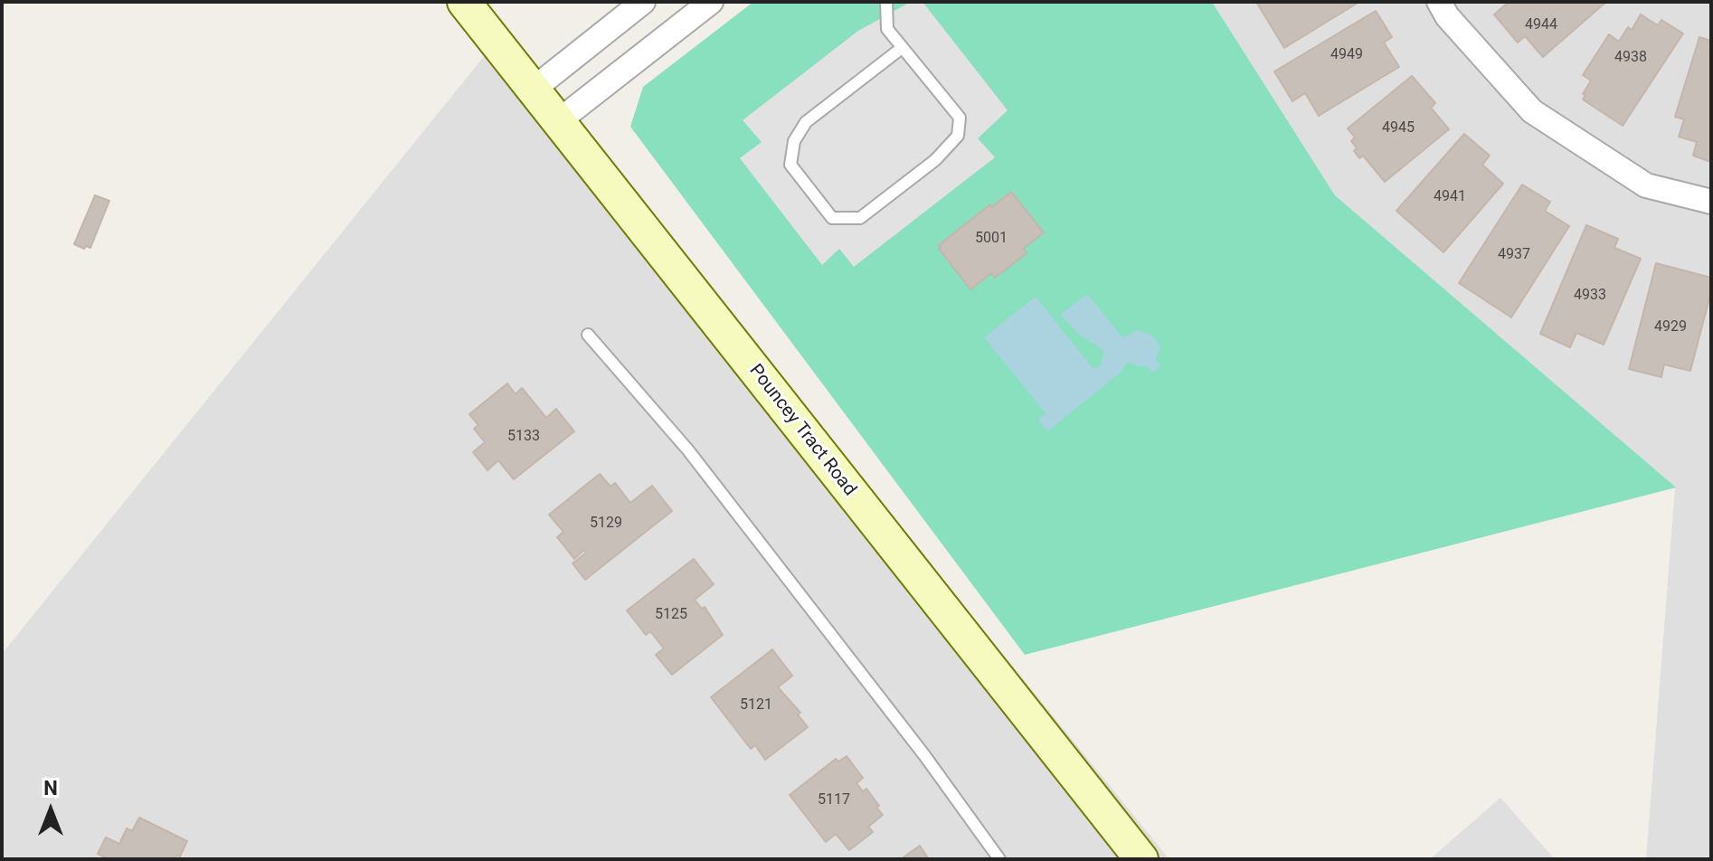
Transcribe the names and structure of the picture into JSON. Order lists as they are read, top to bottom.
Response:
{
  "streets": {
    "main road": ["Pouncey Tract Road"]
  },
  "house_numbers": [
    "4944",
    "4949",
    "4938",
    "4945",
    "4941",
    "5001",
    "4937",
    "4933",
    "4929",
    "5133",
    "5129",
    "5125",
    "5121",
    "5117"
  ],
  "north": "top"
}
